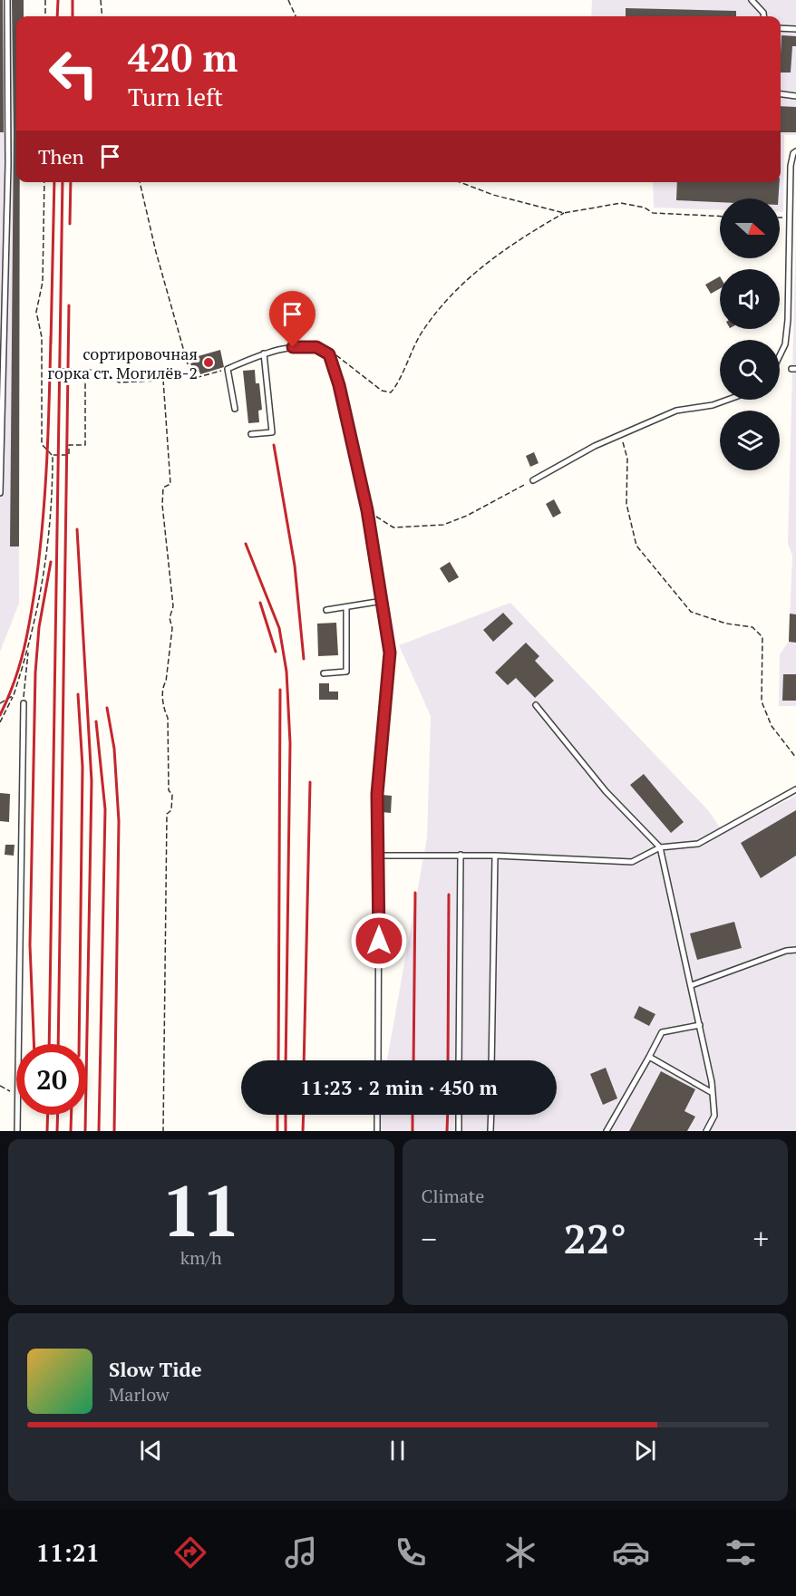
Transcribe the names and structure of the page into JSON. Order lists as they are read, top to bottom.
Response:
{
  "places": ["сортировочная горка ст. Могилёв-2"],
  "north": "right",
  "page": {
    "turn": ["420 m", "Turn left"],
    "then": "Then",
    "limit": "20",
    "trip": "11:23 · 2 min · 450 m",
    "tile": [
      ["11", "km/h"],
      "Climate"
    ],
    "heat": ["−", "22°", "+"],
    "song": ["Slow Tide", "Marlow"],
    "tabs": "11:21"
  }
}
